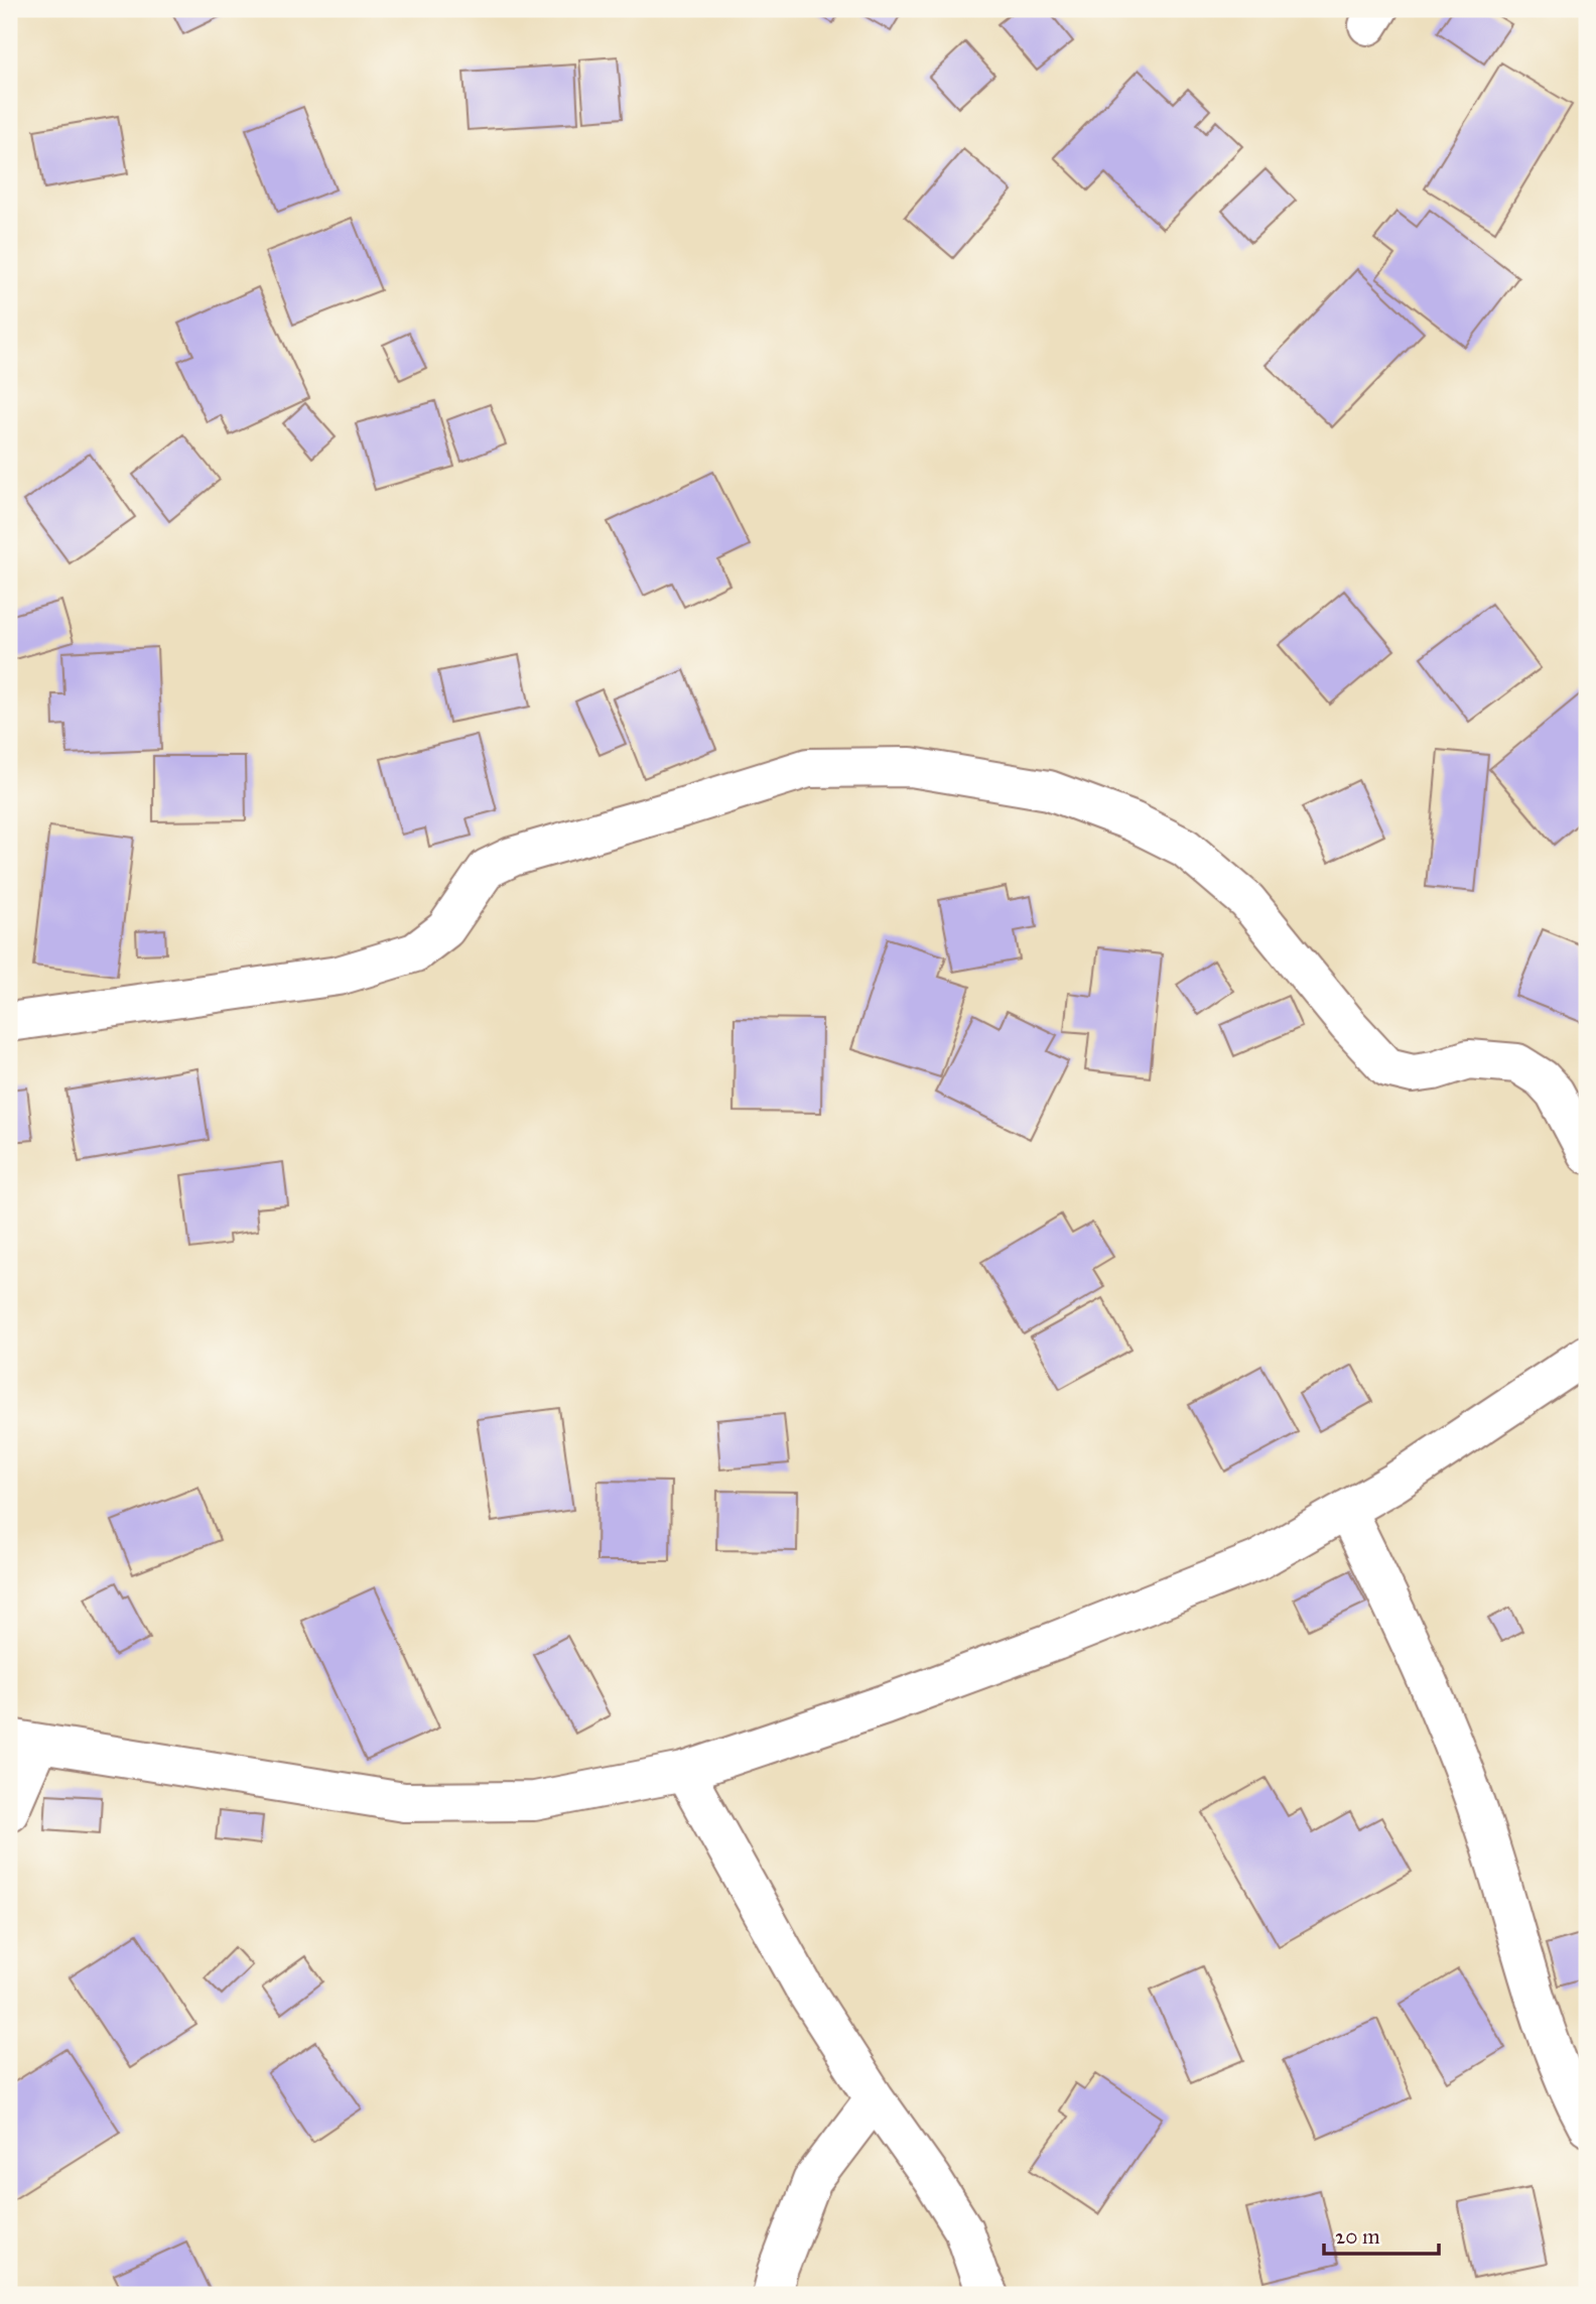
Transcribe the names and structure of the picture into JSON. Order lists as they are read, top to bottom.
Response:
{
  "scale_bar": "20 m"
}
